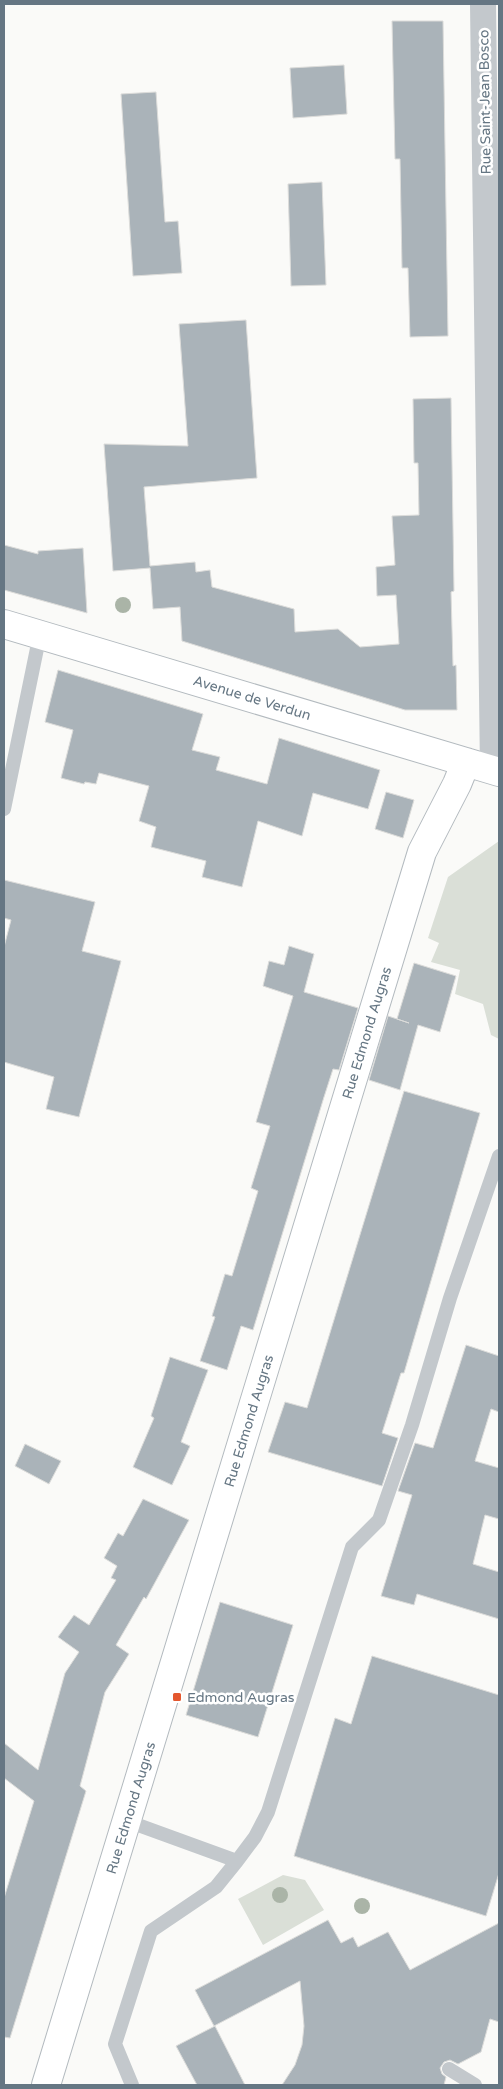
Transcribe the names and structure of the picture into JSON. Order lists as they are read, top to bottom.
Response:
{
  "streets": {
    "main road": ["Avenue de Verdun", "Rue Edmond Augras"],
    "street": ["Rue Saint-Jean Bosco"]
  },
  "crossings": [
    ["Rue Saint-Jean Bosco", "Avenue de Verdun"],
    ["Avenue de Verdun", "Rue Edmond Augras"]
  ],
  "places": {
    "transit": ["Edmond Augras"]
  }
}
